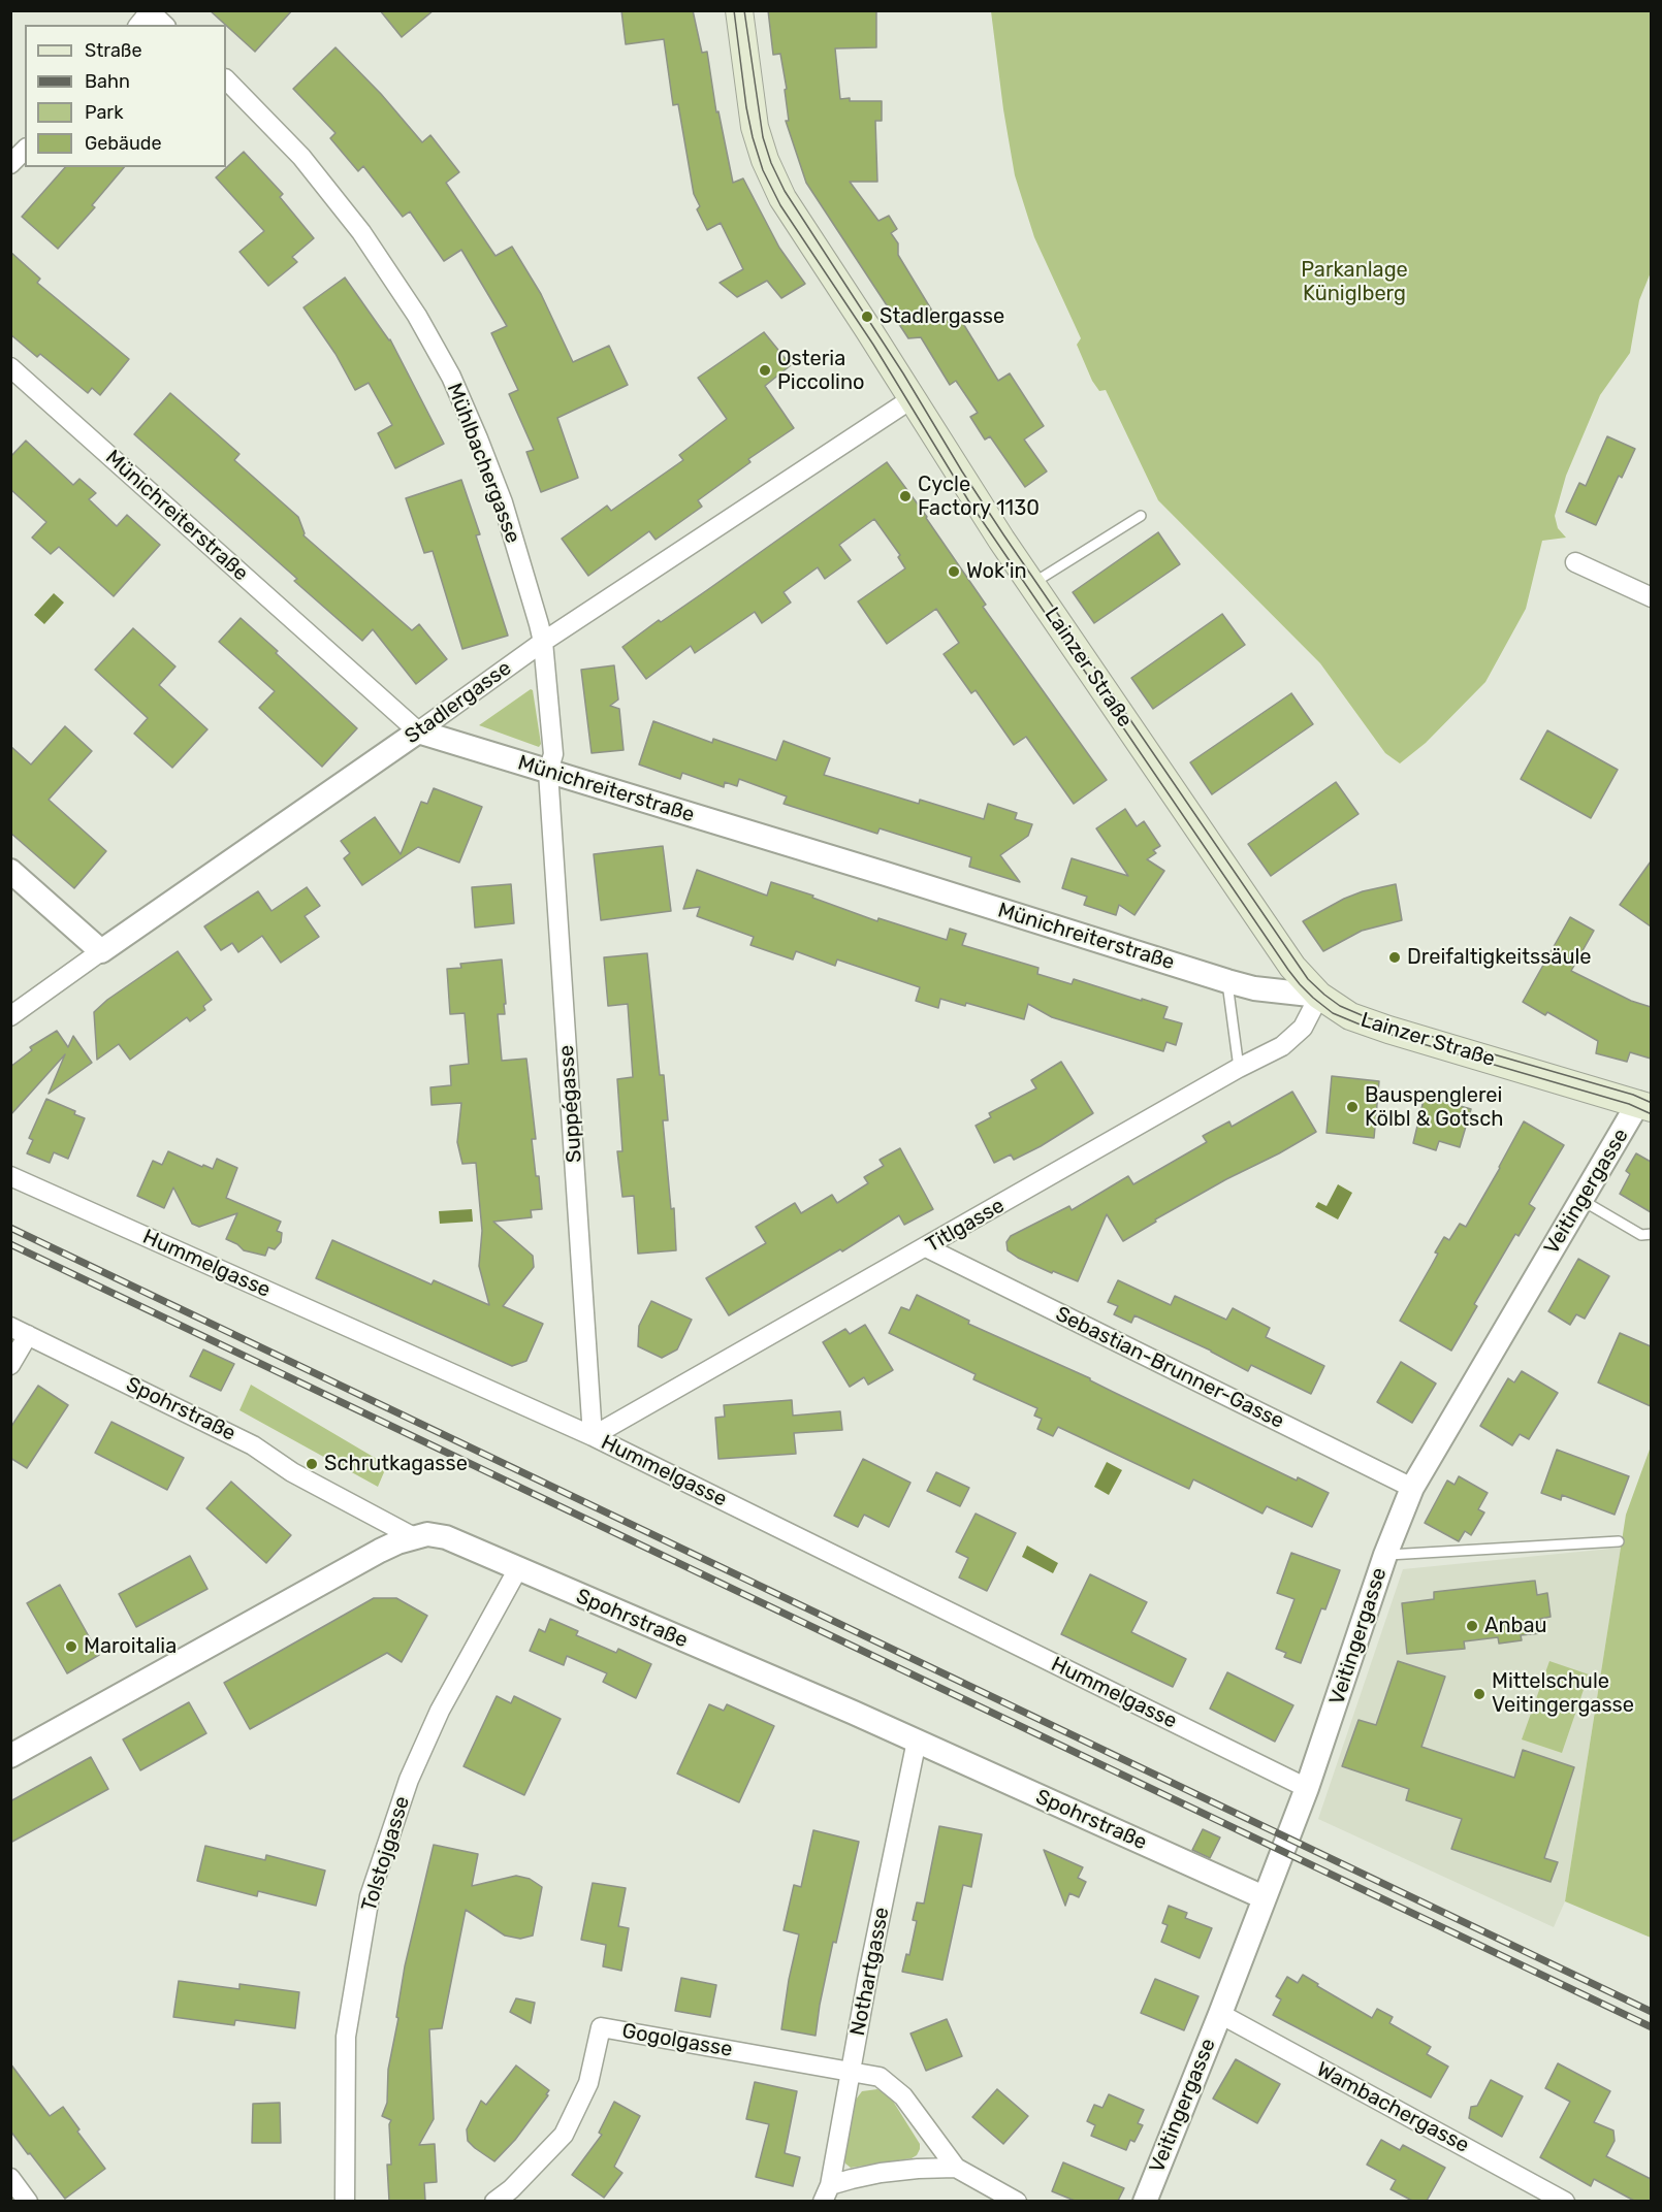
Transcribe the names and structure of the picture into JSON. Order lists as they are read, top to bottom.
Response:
{
  "streets": {
    "main road": ["Lainzer Straße"],
    "street": [
      "Mühlbachergasse",
      "Münichreiterstraße",
      "Stadlergasse",
      "Suppégasse",
      "Veitingergasse",
      "Titlgasse",
      "Hummelgasse",
      "Sebastian-Brunner-Gasse",
      "Spohrstraße",
      "Tolstojgasse",
      "Nothartgasse",
      "Gogolgasse",
      "Wambachergasse"
    ]
  },
  "crossings": [
    ["Mühlbachergasse", "Münichreiterstraße"],
    ["Mühlbachergasse", "Stadlergasse"],
    ["Mühlbachergasse", "Suppégasse"],
    ["Münichreiterstraße", "Lainzer Straße"],
    ["Münichreiterstraße", "Stadlergasse"],
    ["Münichreiterstraße", "Suppégasse"],
    ["Münichreiterstraße", "Titlgasse"],
    ["Lainzer Straße", "Stadlergasse"],
    ["Lainzer Straße", "Veitingergasse"],
    ["Lainzer Straße", "Titlgasse"],
    ["Suppégasse", "Titlgasse"],
    ["Suppégasse", "Hummelgasse"],
    ["Veitingergasse", "Hummelgasse"],
    ["Veitingergasse", "Sebastian-Brunner-Gasse"],
    ["Veitingergasse", "Spohrstraße"],
    ["Veitingergasse", "Wambachergasse"],
    ["Titlgasse", "Hummelgasse"],
    ["Titlgasse", "Sebastian-Brunner-Gasse"],
    ["Spohrstraße", "Tolstojgasse"],
    ["Spohrstraße", "Nothartgasse"],
    ["Nothartgasse", "Gogolgasse"]
  ],
  "parks": ["Parkanlage Küniglberg"],
  "places": [
    "Stadlergasse",
    "Osteria Piccolino",
    "Cycle Factory 1130",
    "Wok'in",
    "Dreifaltigkeitssäule",
    "Bauspenglerei Kölbl & Gotsch",
    "Schrutkagasse",
    "Anbau",
    "Maroitalia",
    "Mittelschule Veitingergasse"
  ],
  "legend": [
    "Straße",
    "Bahn",
    "Park",
    "Gebäude"
  ]
}
